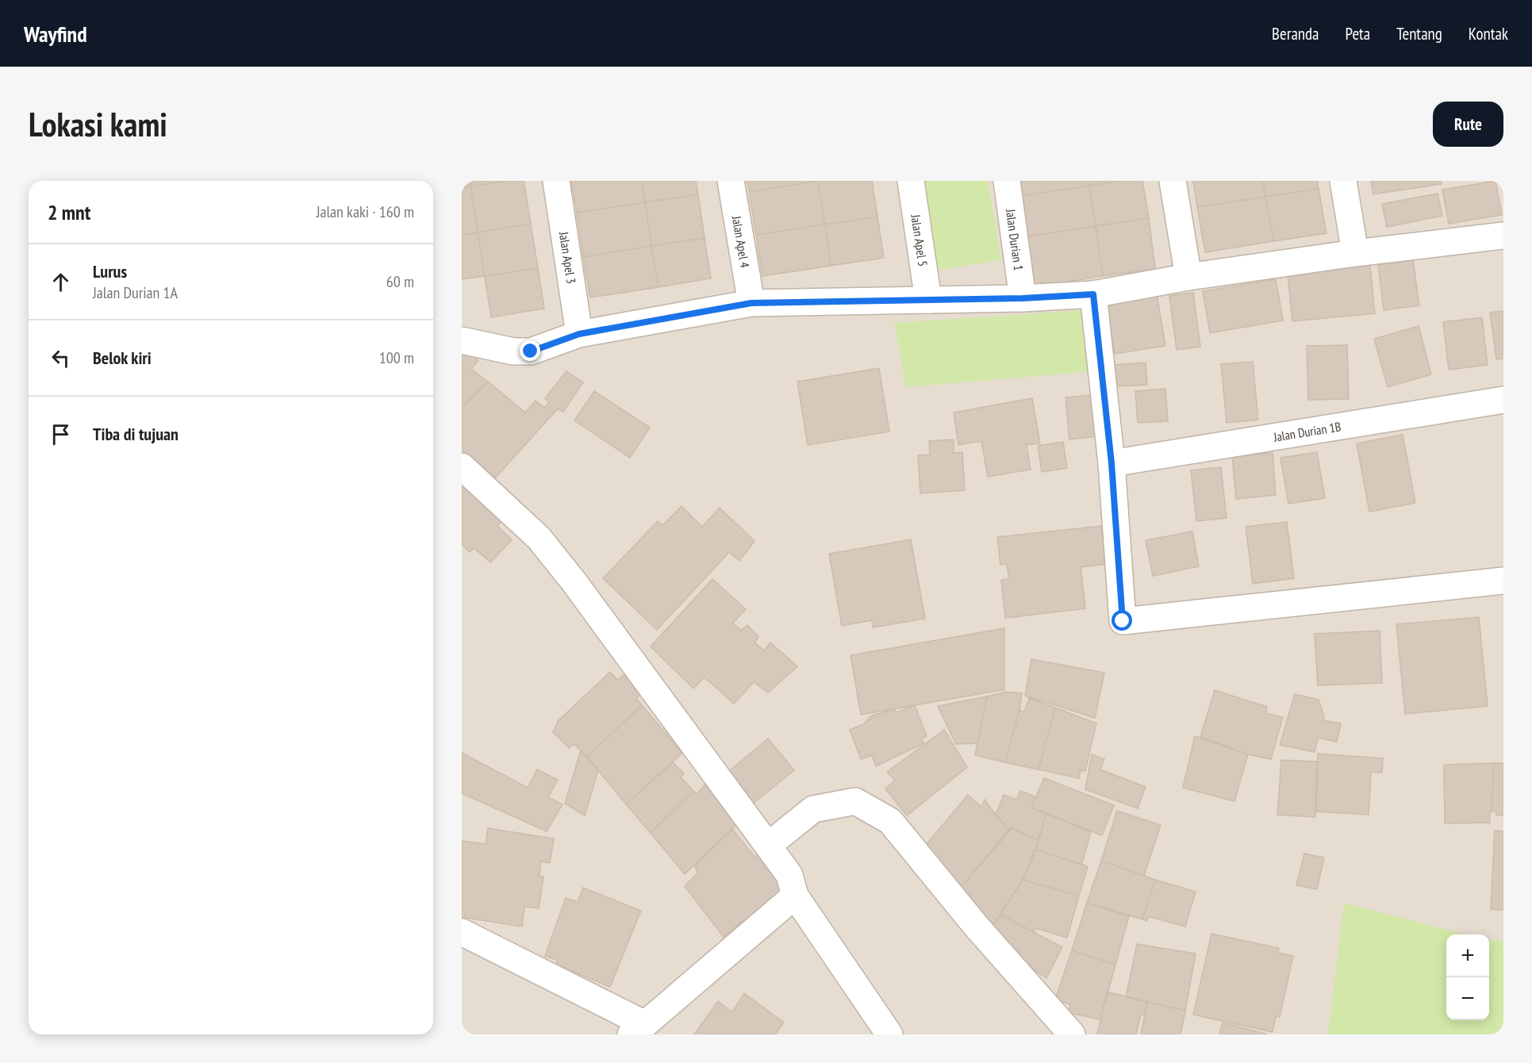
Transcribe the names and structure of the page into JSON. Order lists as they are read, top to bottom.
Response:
{
  "streets": {
    "street": [
      "Jalan Durian 1",
      "Jalan Apel 5",
      "Jalan Apel 4",
      "Jalan Apel 3",
      "Jalan Durian 1B"
    ]
  },
  "page": {
    "header": "Wayfind",
    "nav": [
      "Beranda",
      "Peta",
      "Tentang",
      "Kontak"
    ],
    "buttons": "Rute",
    "title": "Lokasi kami",
    "heading": ["2 mnt", "Jalan kaki · 160 m"],
    "list": [
      ["Lurus", "Jalan Durian 1A", "60 m"],
      ["Belok kiri", "100 m"],
      "Tiba di tujuan"
    ],
    "map_buttons": ["+", "−"]
  }
}
